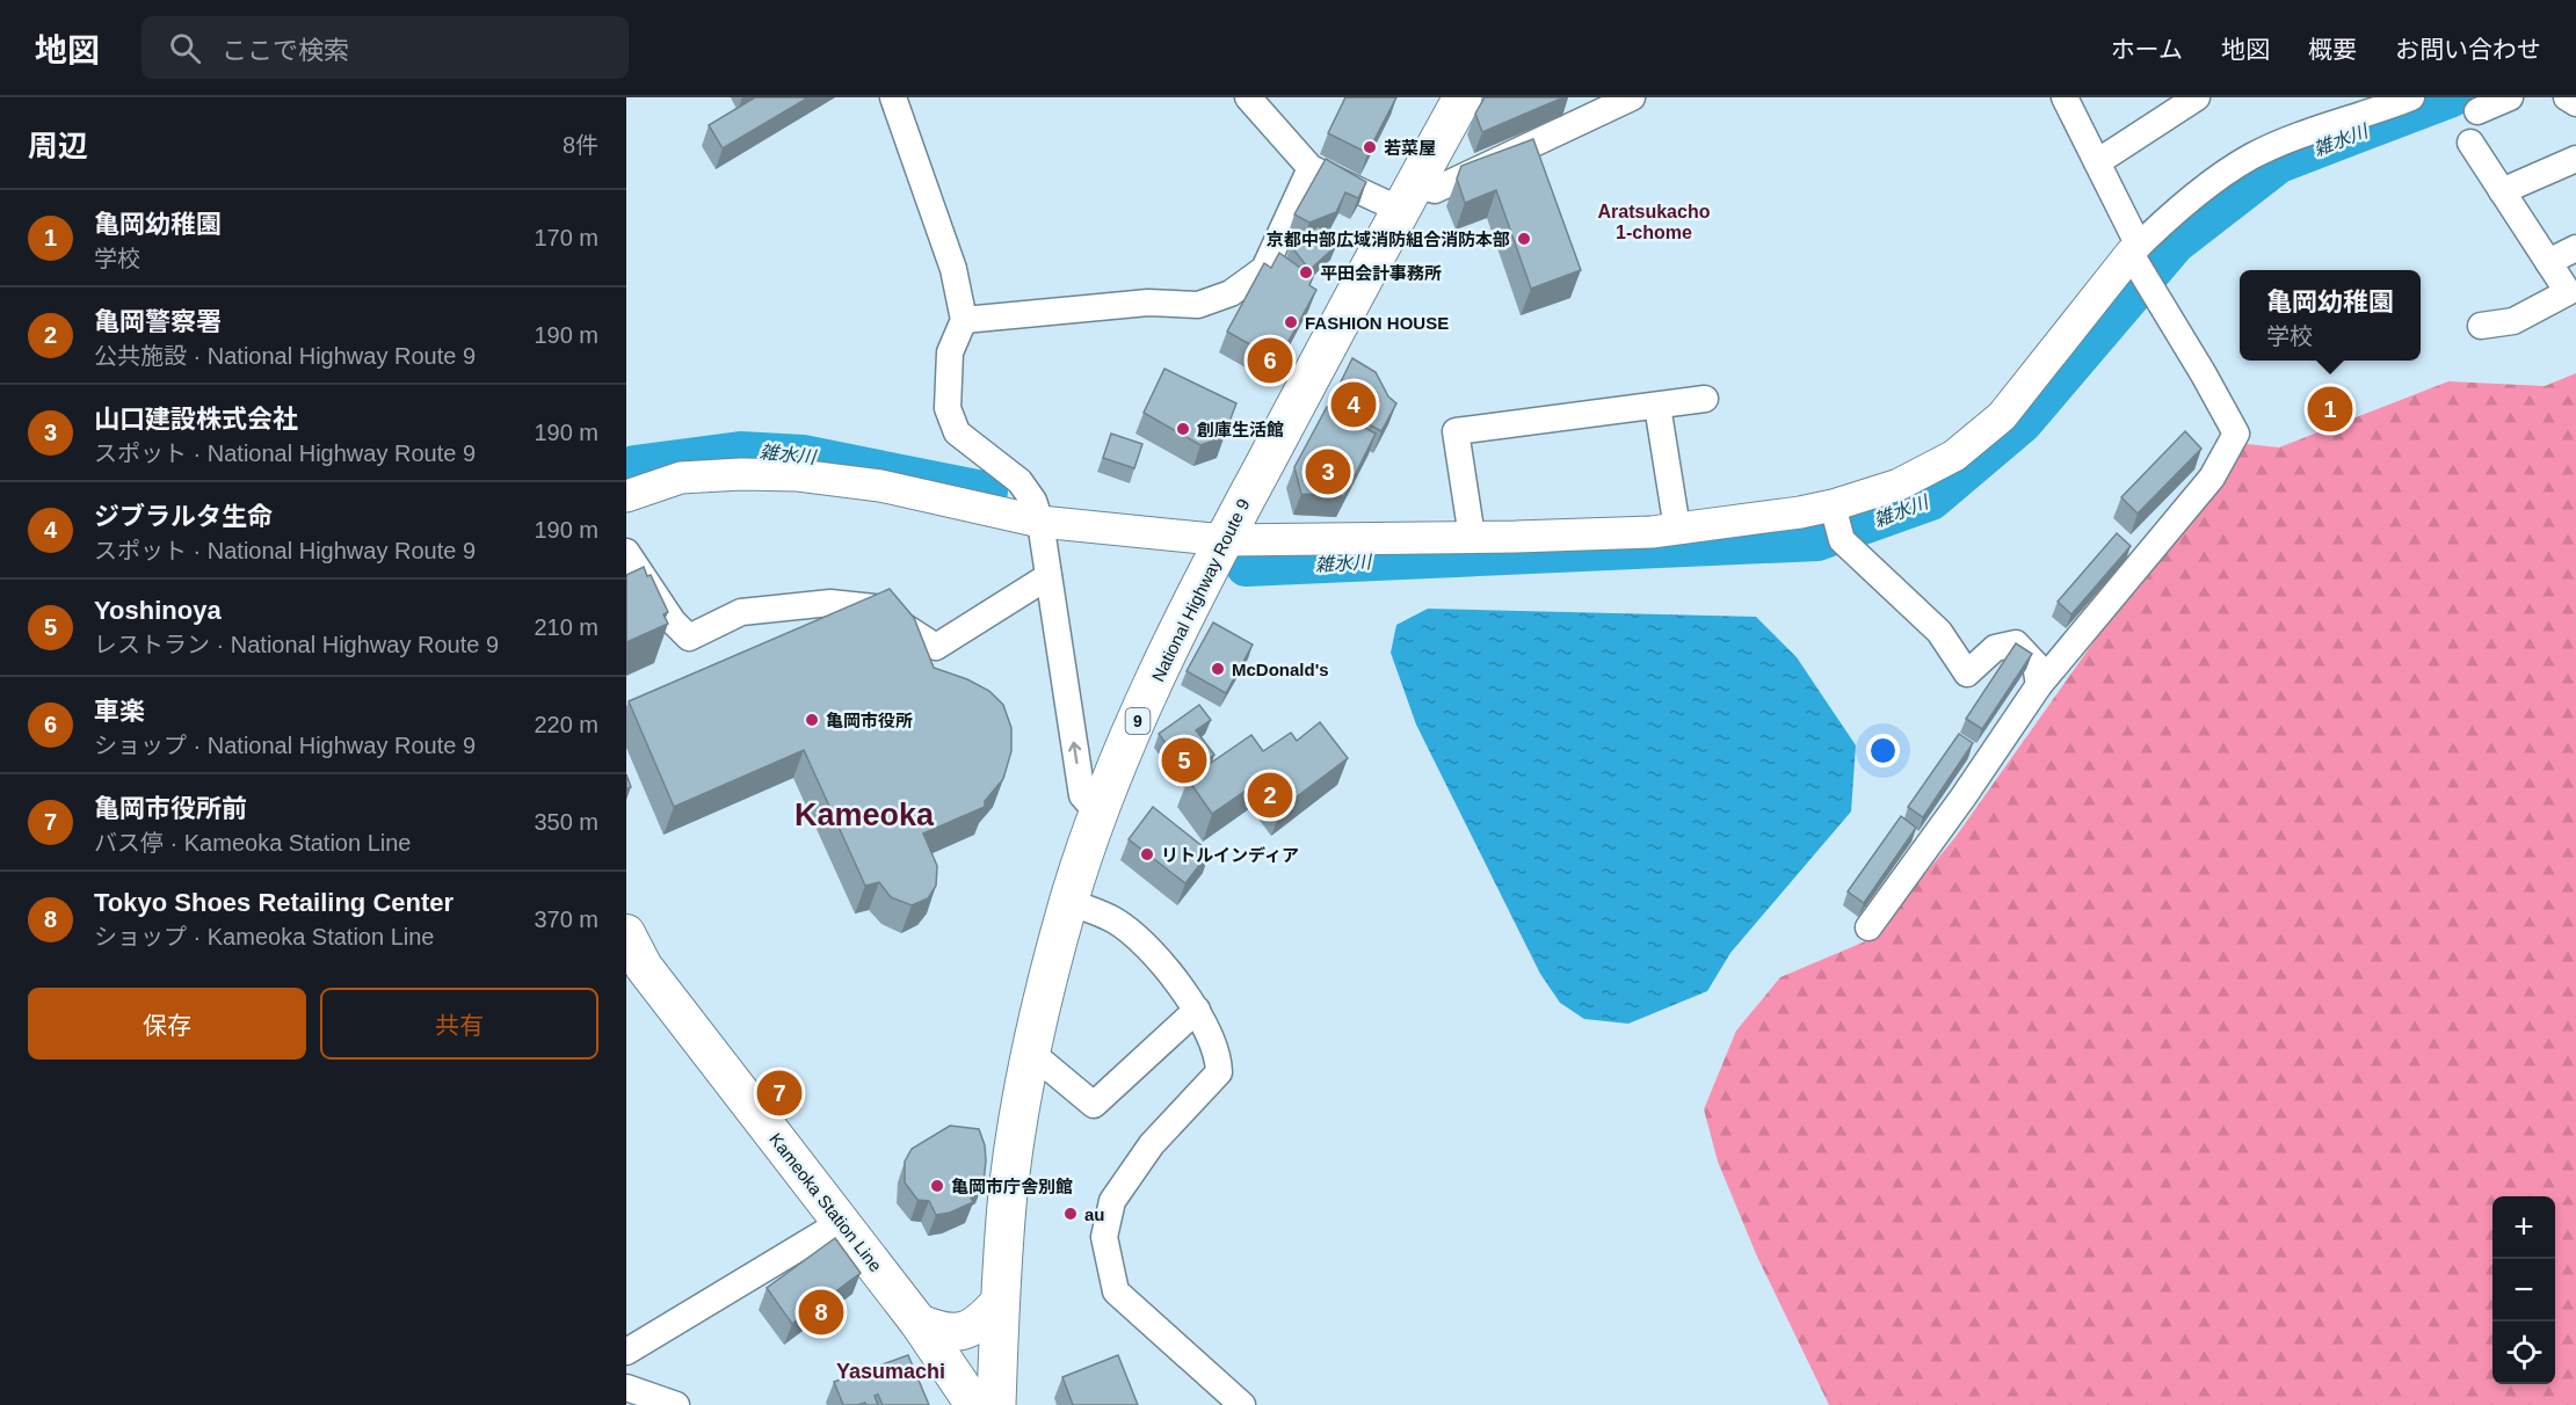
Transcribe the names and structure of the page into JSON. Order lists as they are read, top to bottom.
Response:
{
  "streets": {
    "highway": ["National Highway Route 9", "9"],
    "main road": ["Kameoka Station Line"]
  },
  "districts": ["Aratsukacho 1-chome", "Kameoka", "Yasumachi"],
  "water": ["雑水川"],
  "places": [
    "若菜屋",
    "京都中部広域消防組合消防本部",
    "平田会計事務所",
    "FASHION HOUSE",
    "創庫生活館",
    "McDonald's",
    "亀岡市役所",
    "リトルインディア",
    "亀岡市庁舎別館",
    "au"
  ],
  "page": {
    "header": "地図",
    "search": "ここで検索",
    "nav": [
      "ホーム",
      "地図",
      "概要",
      "お問い合わせ"
    ],
    "heading": ["周辺", "8件"],
    "list": [
      {
        "mark": "1",
        "name": "亀岡幼稚園",
        "note": "学校",
        "value": "170 m"
      },
      {
        "mark": "2",
        "name": "亀岡警察署",
        "note": "公共施設 · National Highway Route 9",
        "value": "190 m"
      },
      {
        "mark": "3",
        "name": "山口建設株式会社",
        "note": "スポット · National Highway Route 9",
        "value": "190 m"
      },
      {
        "mark": "4",
        "name": "ジブラルタ生命",
        "note": "スポット · National Highway Route 9",
        "value": "190 m"
      },
      {
        "mark": "5",
        "name": "Yoshinoya",
        "note": "レストラン · National Highway Route 9",
        "value": "210 m"
      },
      {
        "mark": "6",
        "name": "車楽",
        "note": "ショップ · National Highway Route 9",
        "value": "220 m"
      },
      {
        "mark": "7",
        "name": "亀岡市役所前",
        "note": "バス停 · Kameoka Station Line",
        "value": "350 m"
      },
      {
        "mark": "8",
        "name": "Tokyo Shoes Retailing Center",
        "note": "ショップ · Kameoka Station Line",
        "value": "370 m"
      }
    ],
    "popup": ["亀岡幼稚園", "学校"],
    "pins": [
      "6",
      "4",
      "1",
      "3",
      "5",
      "2",
      "7",
      "8"
    ],
    "buttons": ["保存", "共有"],
    "map_buttons": ["+", "−"]
  }
}
